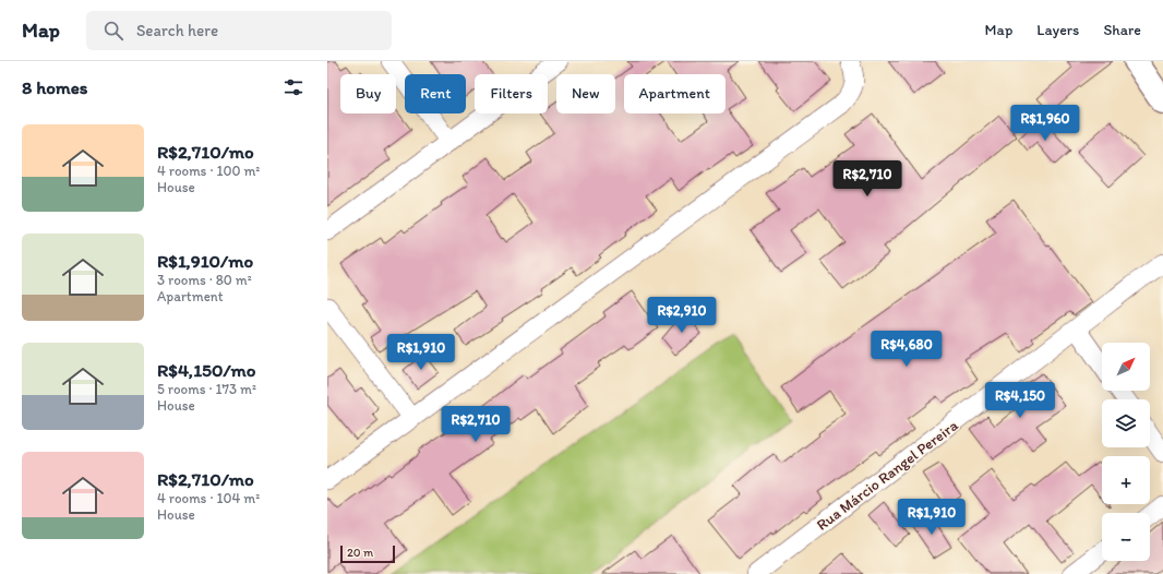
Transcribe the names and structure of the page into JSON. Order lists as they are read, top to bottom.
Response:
{
  "streets": {
    "street": ["Rua Márcio Rangel Pereira"]
  },
  "scale_bar": "20 m",
  "north": "top right",
  "page": {
    "header": "Map",
    "search": "Search here",
    "nav": ["Map", "Layers", "Share"],
    "heading": "8 homes",
    "chip": [
      "Buy",
      "Rent",
      "Filters",
      "New",
      "Apartment"
    ],
    "price": [
      "R$1,960",
      "R$2,710",
      "R$2,910",
      "R$4,680",
      "R$1,910",
      "R$4,150",
      "R$2,710",
      "R$1,910"
    ],
    "list": [
      {
        "name": "R$2,710/mo",
        "note": "4 rooms · 100 m² · House"
      },
      {
        "name": "R$1,910/mo",
        "note": "3 rooms · 80 m² · Apartment"
      },
      {
        "name": "R$4,150/mo",
        "note": "5 rooms · 173 m² · House"
      },
      {
        "name": "R$2,710/mo",
        "note": "4 rooms · 104 m² · House"
      }
    ],
    "map_buttons": ["+", "−"],
    "scale": "20 m"
  }
}
